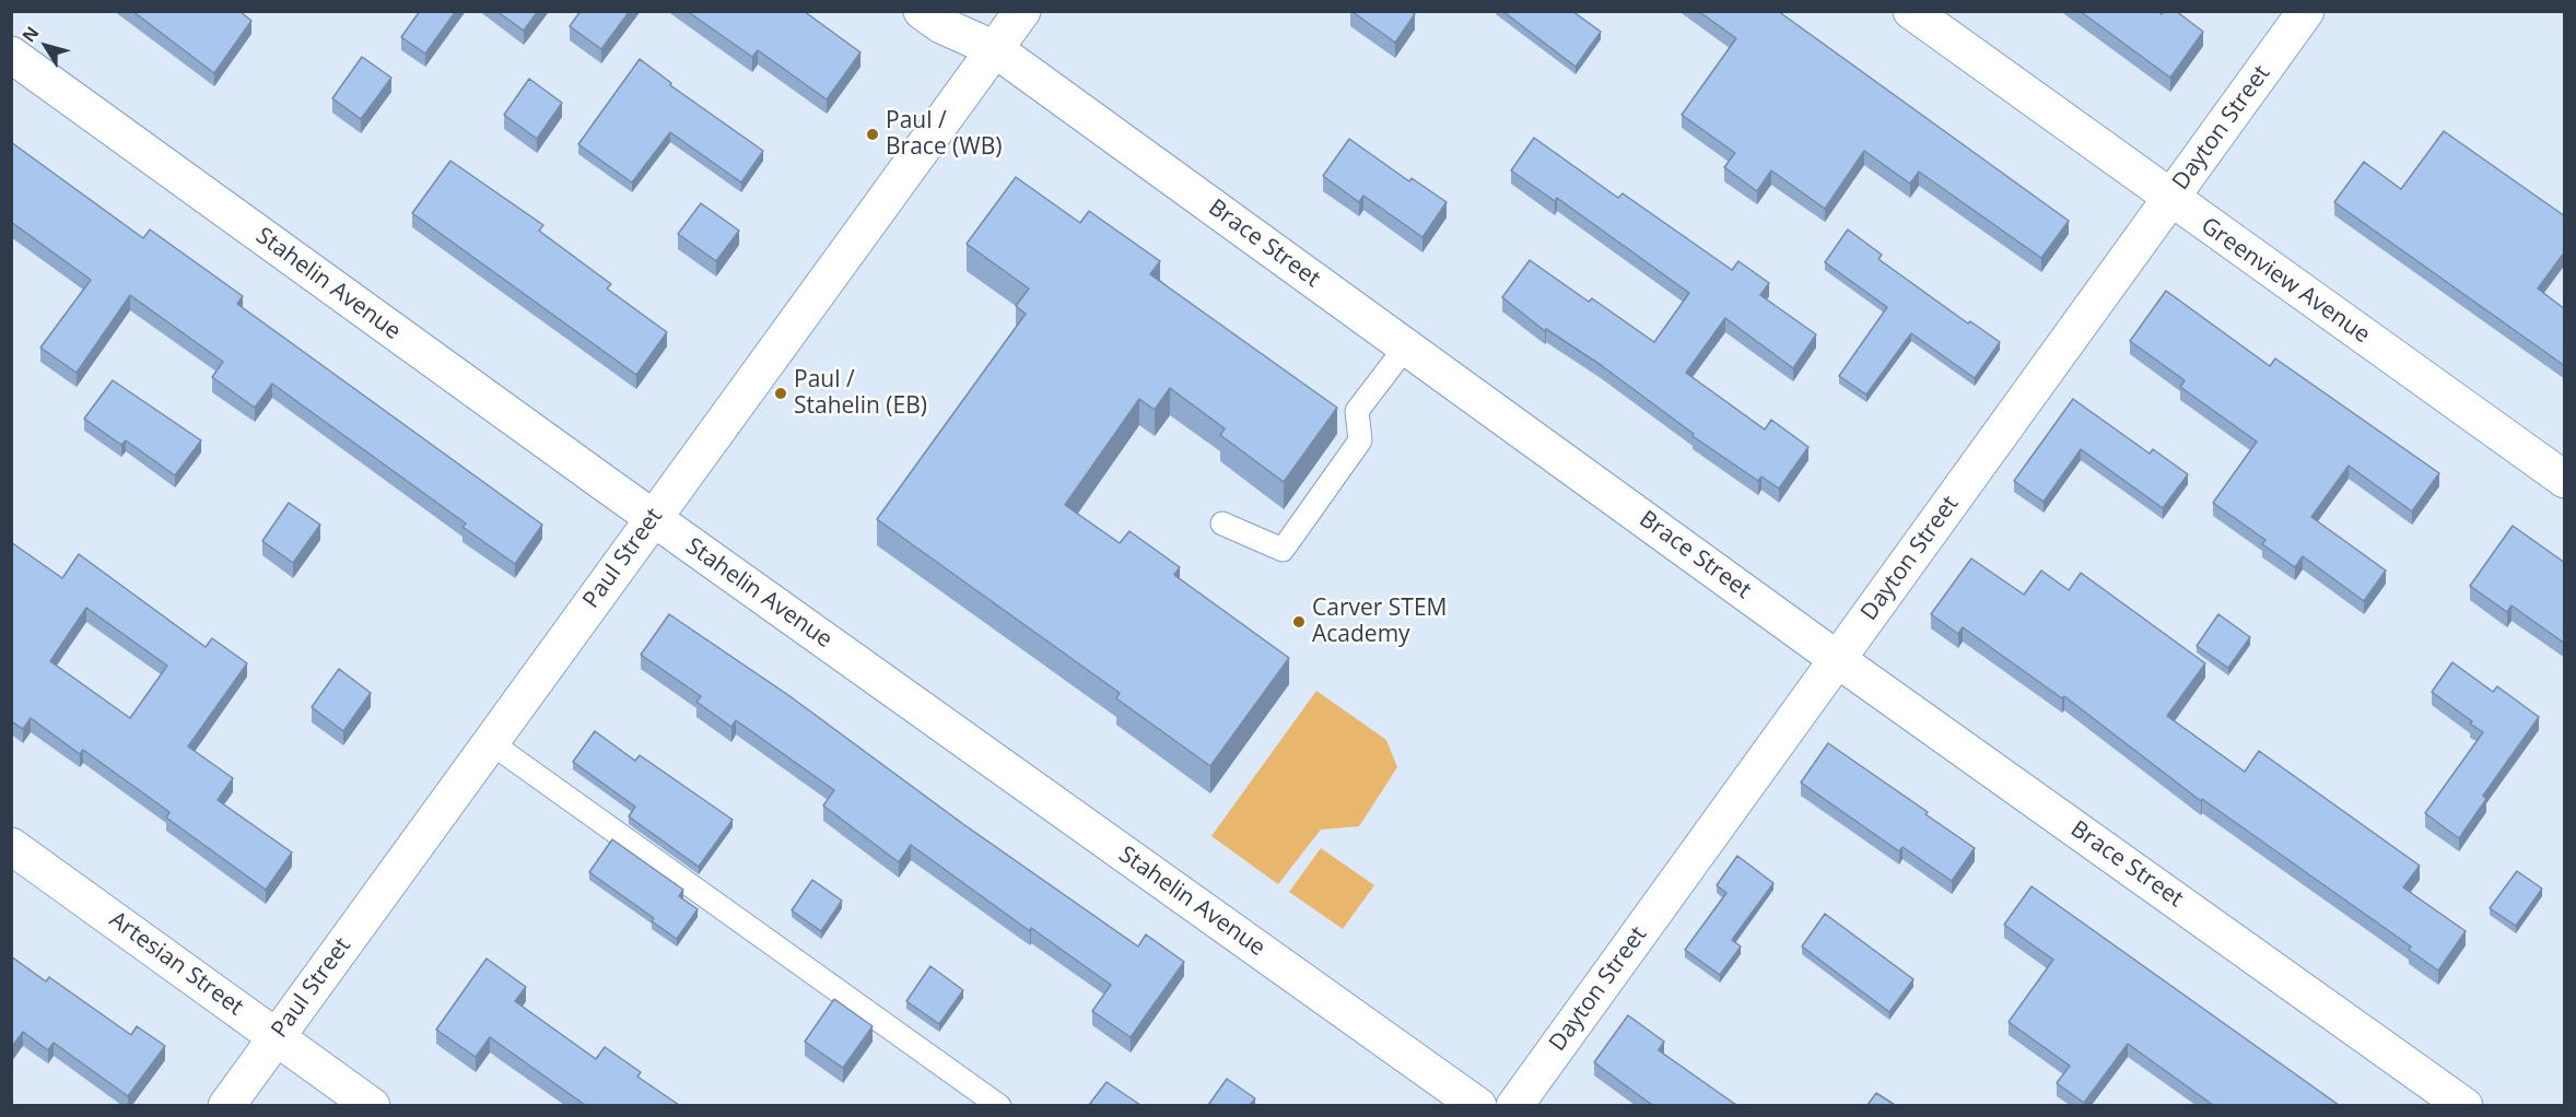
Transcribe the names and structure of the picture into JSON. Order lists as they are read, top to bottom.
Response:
{
  "streets": {
    "street": [
      "Dayton Street",
      "Brace Street",
      "Greenview Avenue",
      "Stahelin Avenue",
      "Paul Street",
      "Artesian Street"
    ]
  },
  "crossings": [
    ["Dayton Street", "Brace Street"],
    ["Dayton Street", "Greenview Avenue"],
    ["Brace Street", "Paul Street"],
    ["Stahelin Avenue", "Paul Street"],
    ["Paul Street", "Artesian Street"]
  ],
  "places": ["Paul / Brace (WB)", "Paul / Stahelin (EB)", "Carver STEM Academy"],
  "north": "top left"
}
